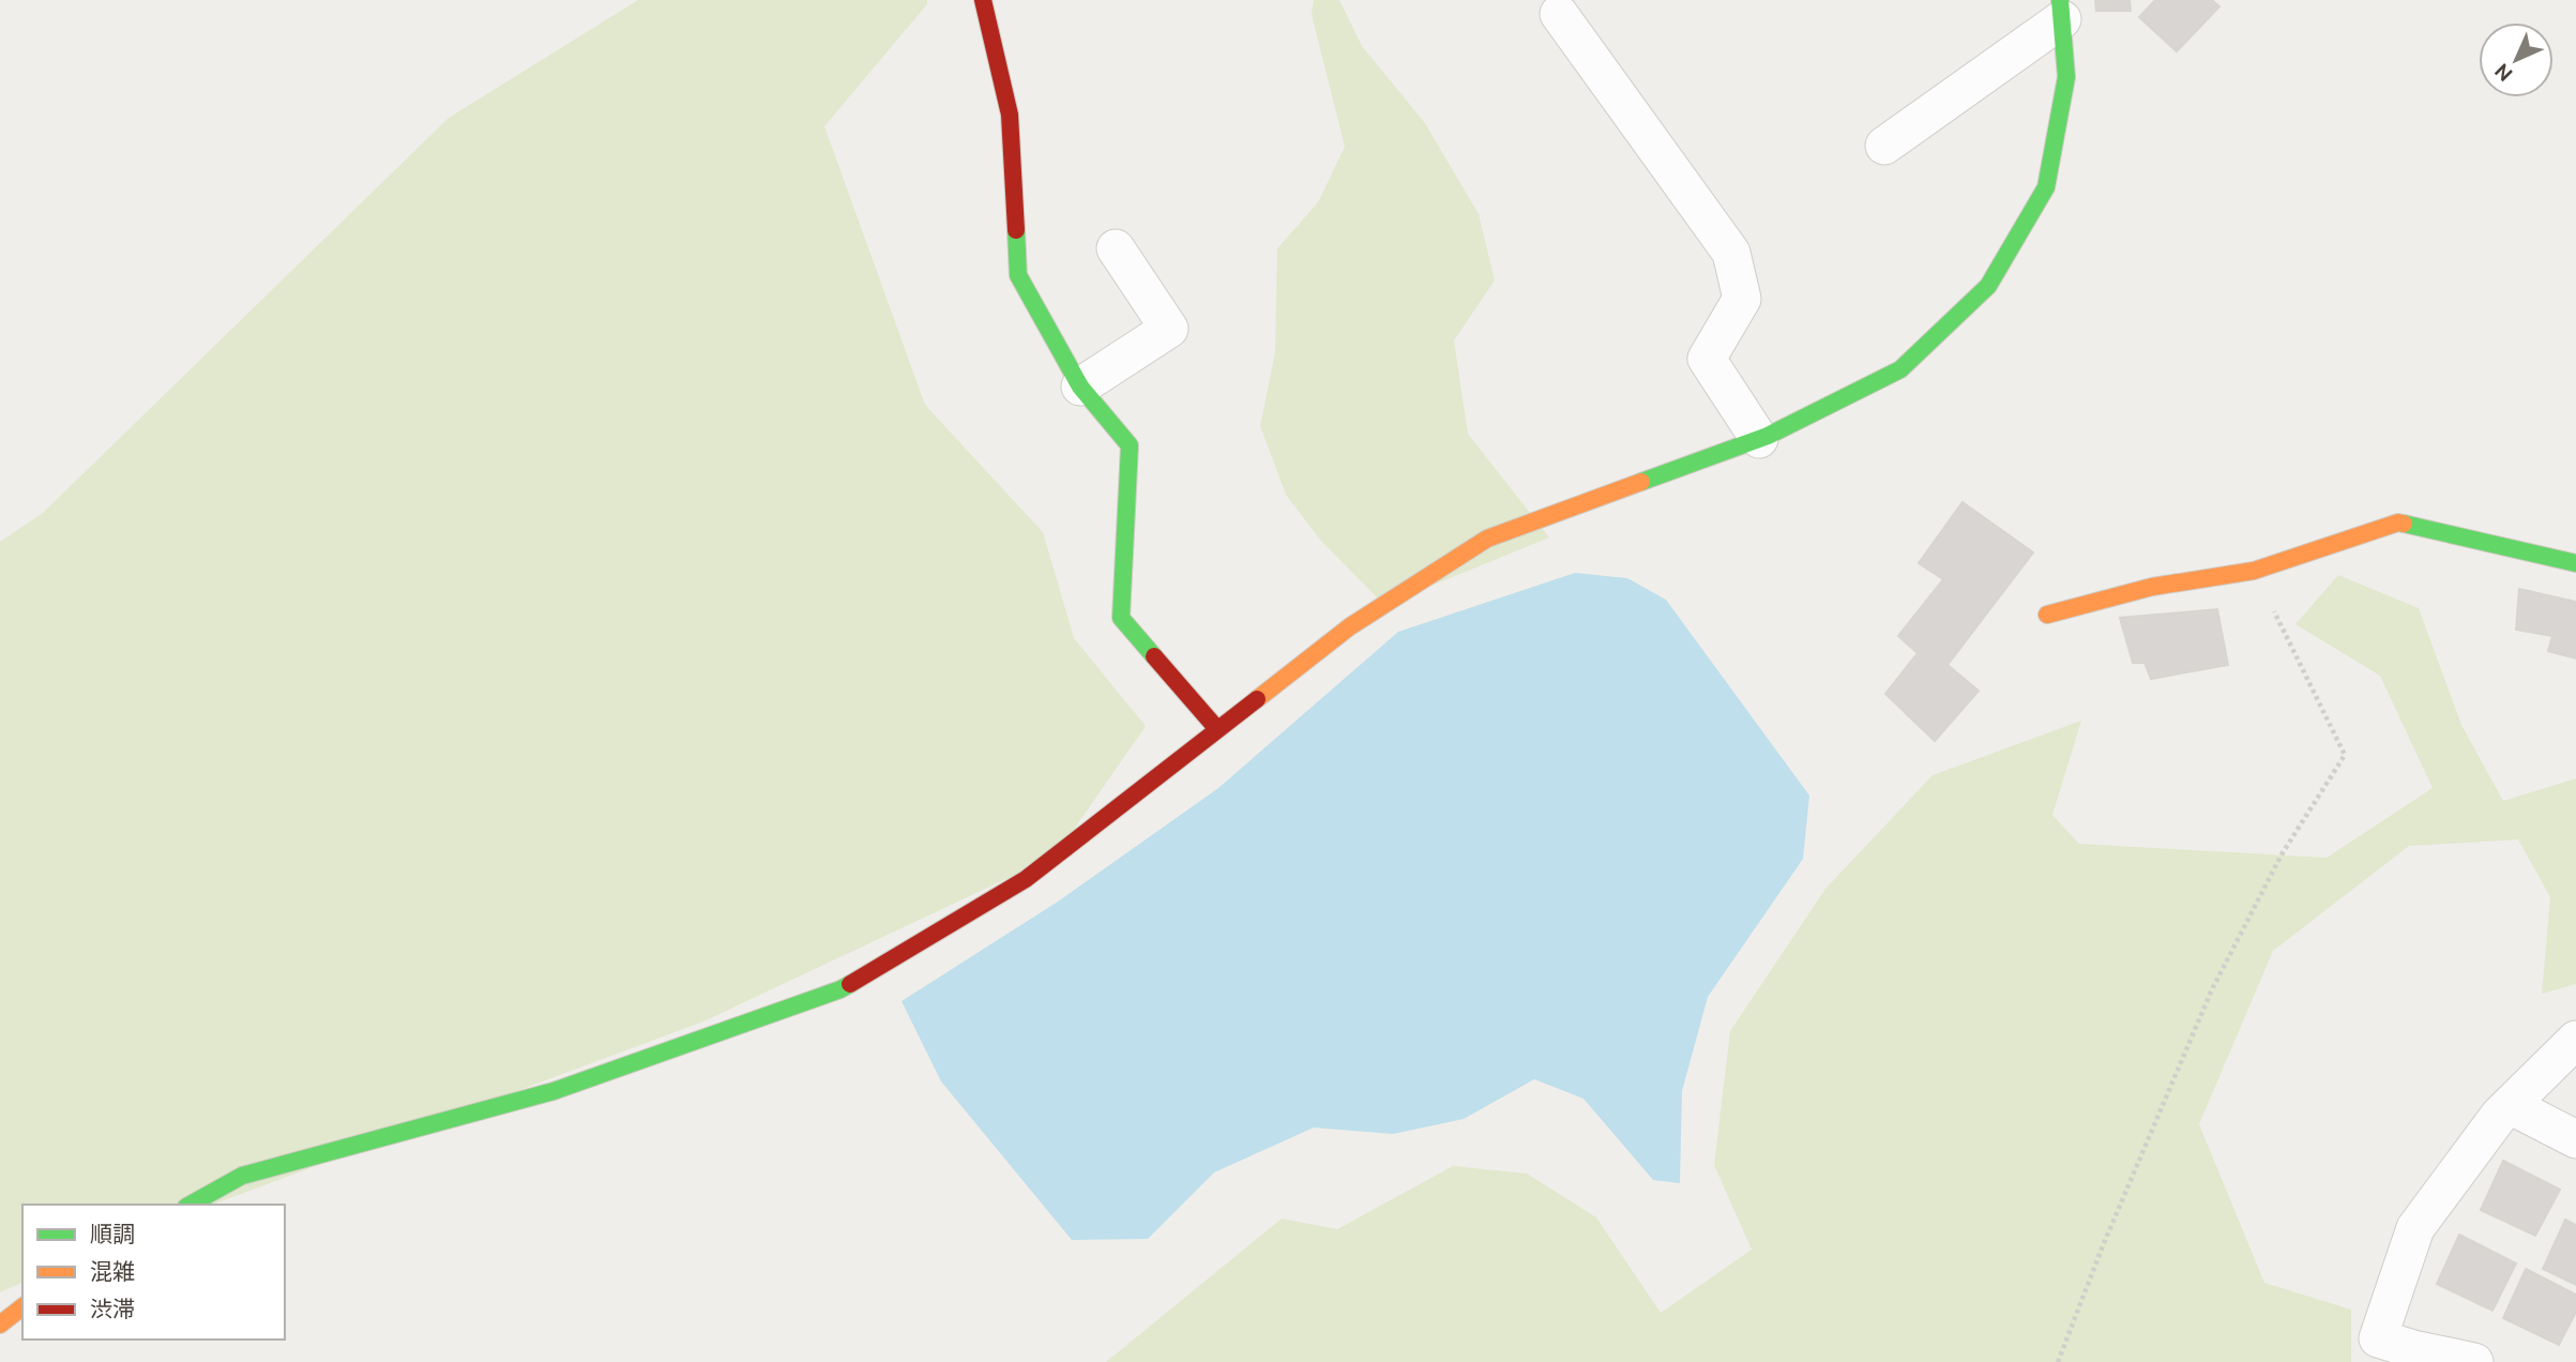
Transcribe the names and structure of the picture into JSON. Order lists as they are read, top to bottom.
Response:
{
  "legend": ["順調", "混雑", "渋滞"],
  "north": "bottom left"
}
